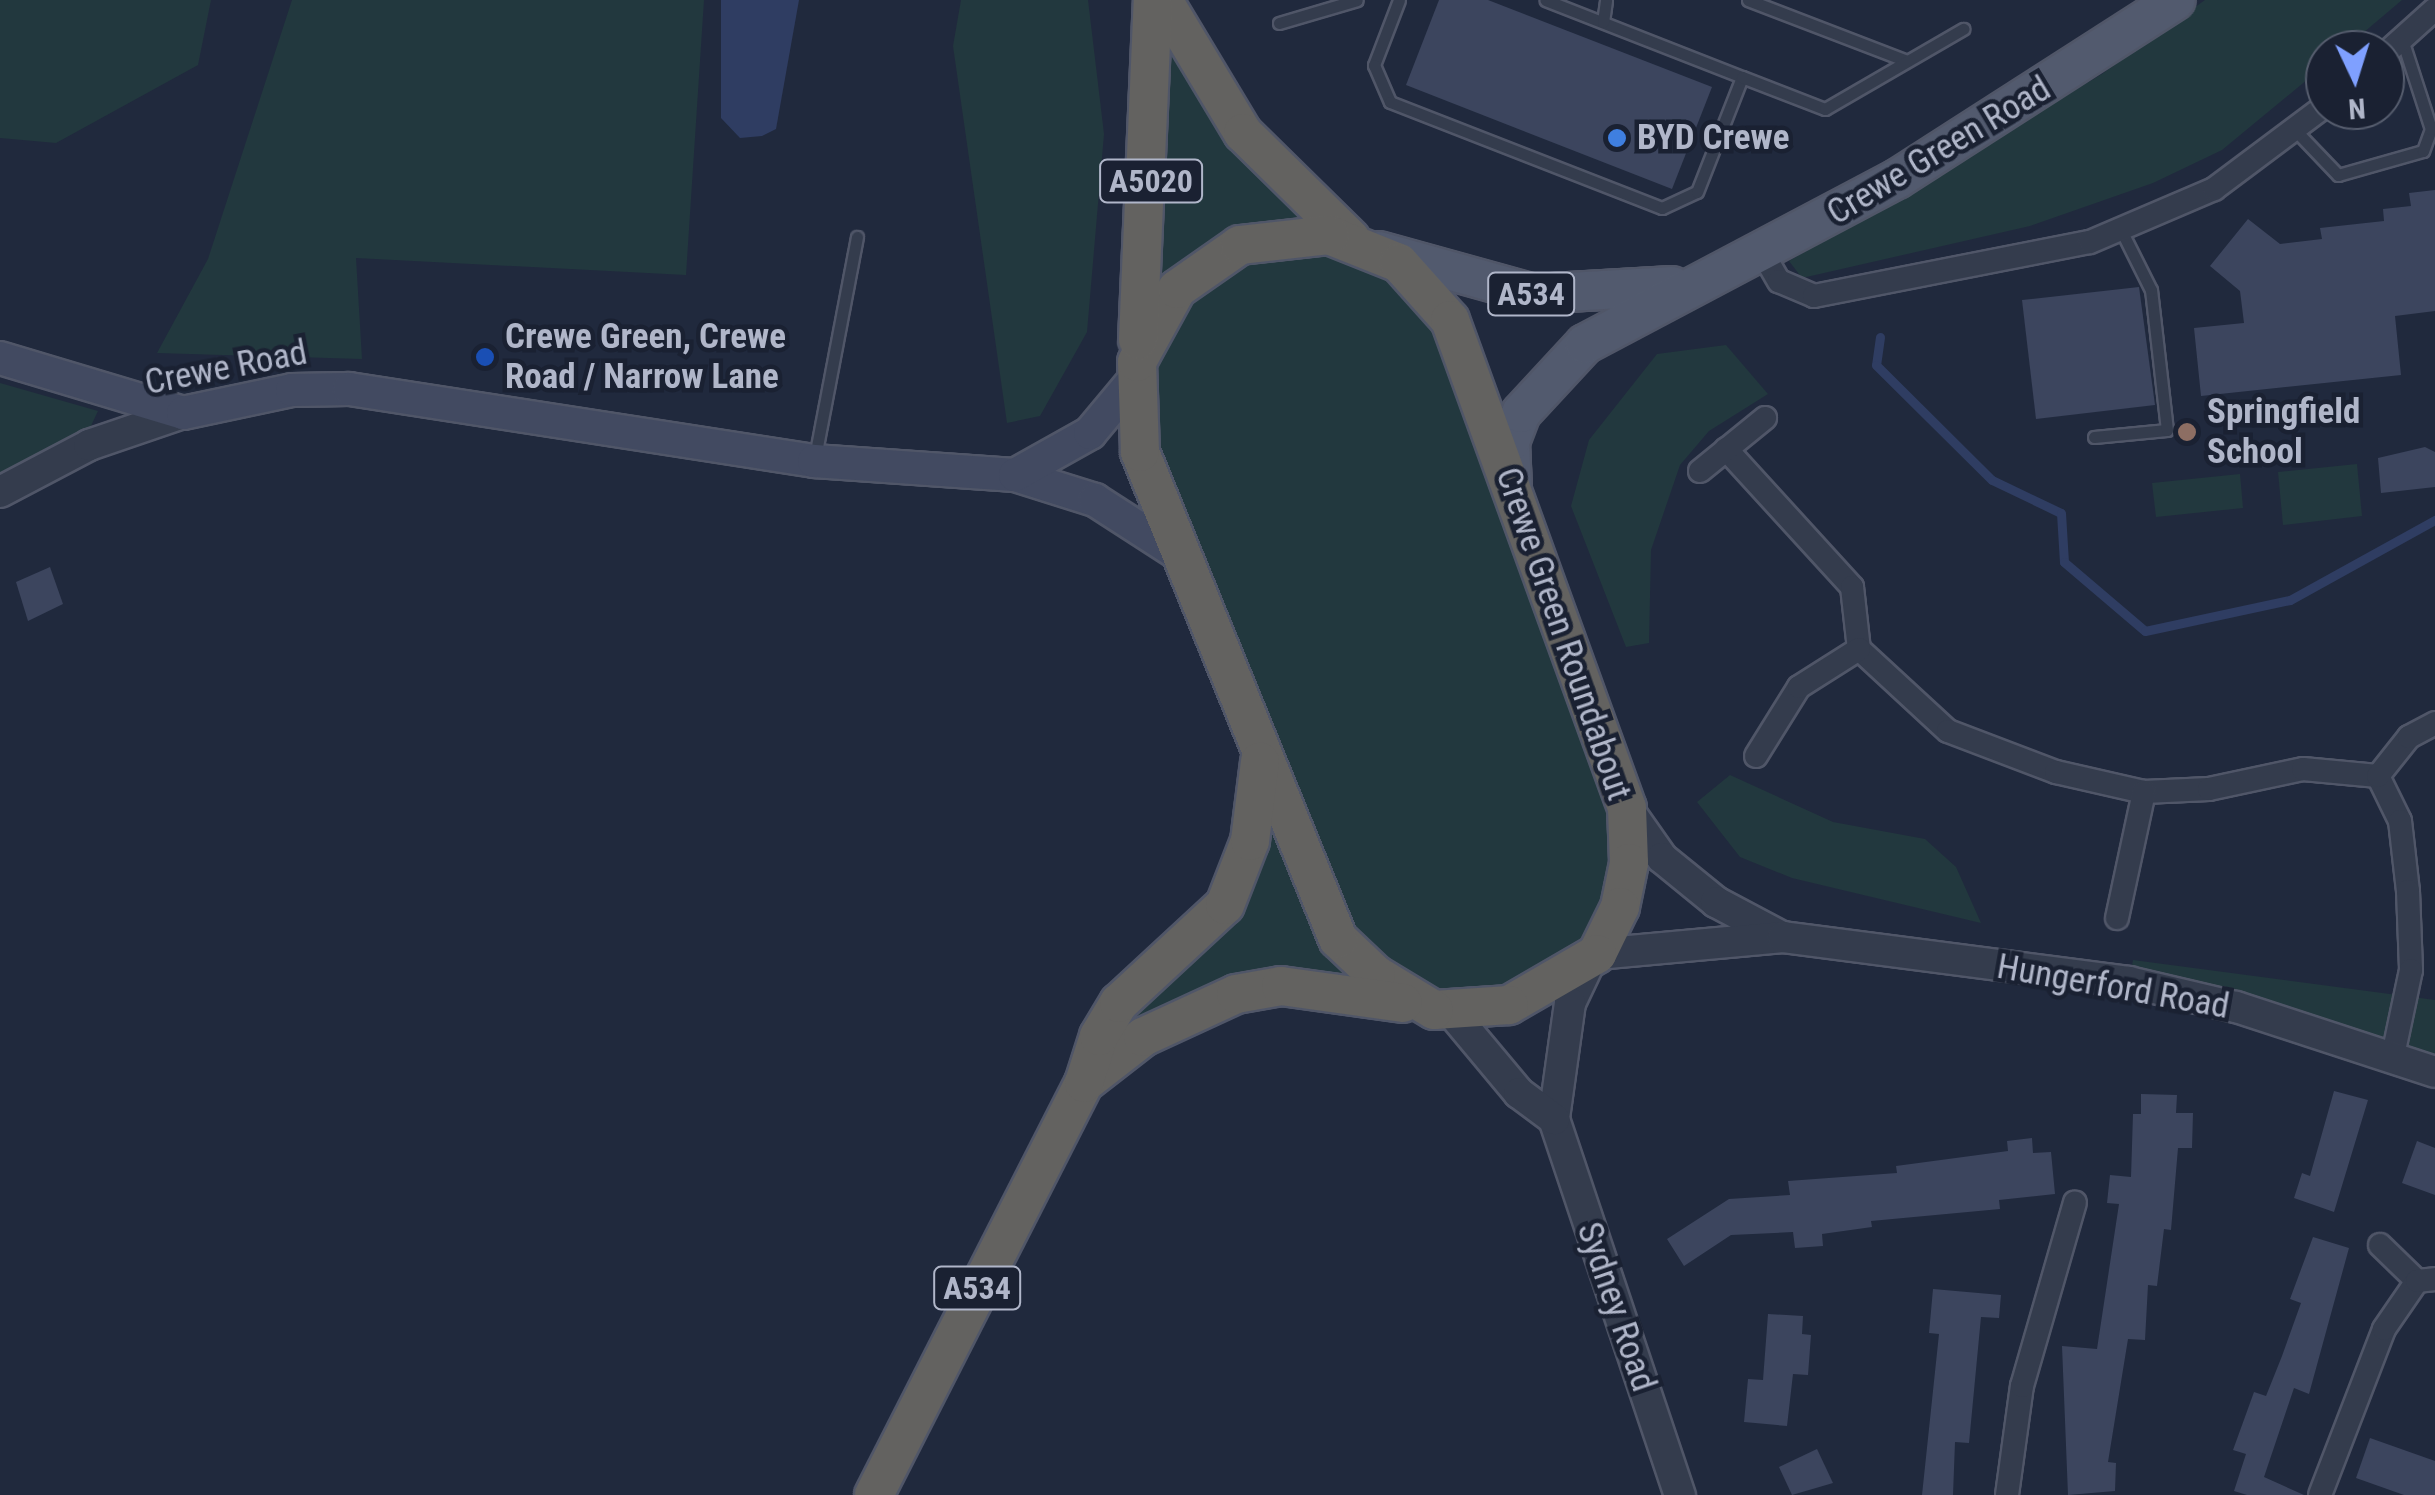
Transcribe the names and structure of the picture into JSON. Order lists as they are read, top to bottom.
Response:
{
  "streets": {
    "highway": ["A5020", "A534", "Crewe Green Roundabout"],
    "main road": ["Crewe Green Road", "Crewe Road"],
    "street": ["Hungerford Road", "Sydney Road"]
  },
  "crossings": [
    ["Crewe Green Road", "A5020"],
    ["Crewe Green Road", "Crewe Green Roundabout"],
    ["A5020", "Crewe Green Roundabout"],
    ["A534", "Crewe Green Roundabout"],
    ["Crewe Road", "Crewe Green Roundabout"],
    ["Crewe Green Roundabout", "Hungerford Road"],
    ["Crewe Green Roundabout", "Sydney Road"],
    ["Hungerford Road", "Sydney Road"]
  ],
  "places": ["BYD Crewe", "Crewe Green, Crewe Road / Narrow Lane", "Springfield School"],
  "north": "bottom"
}
